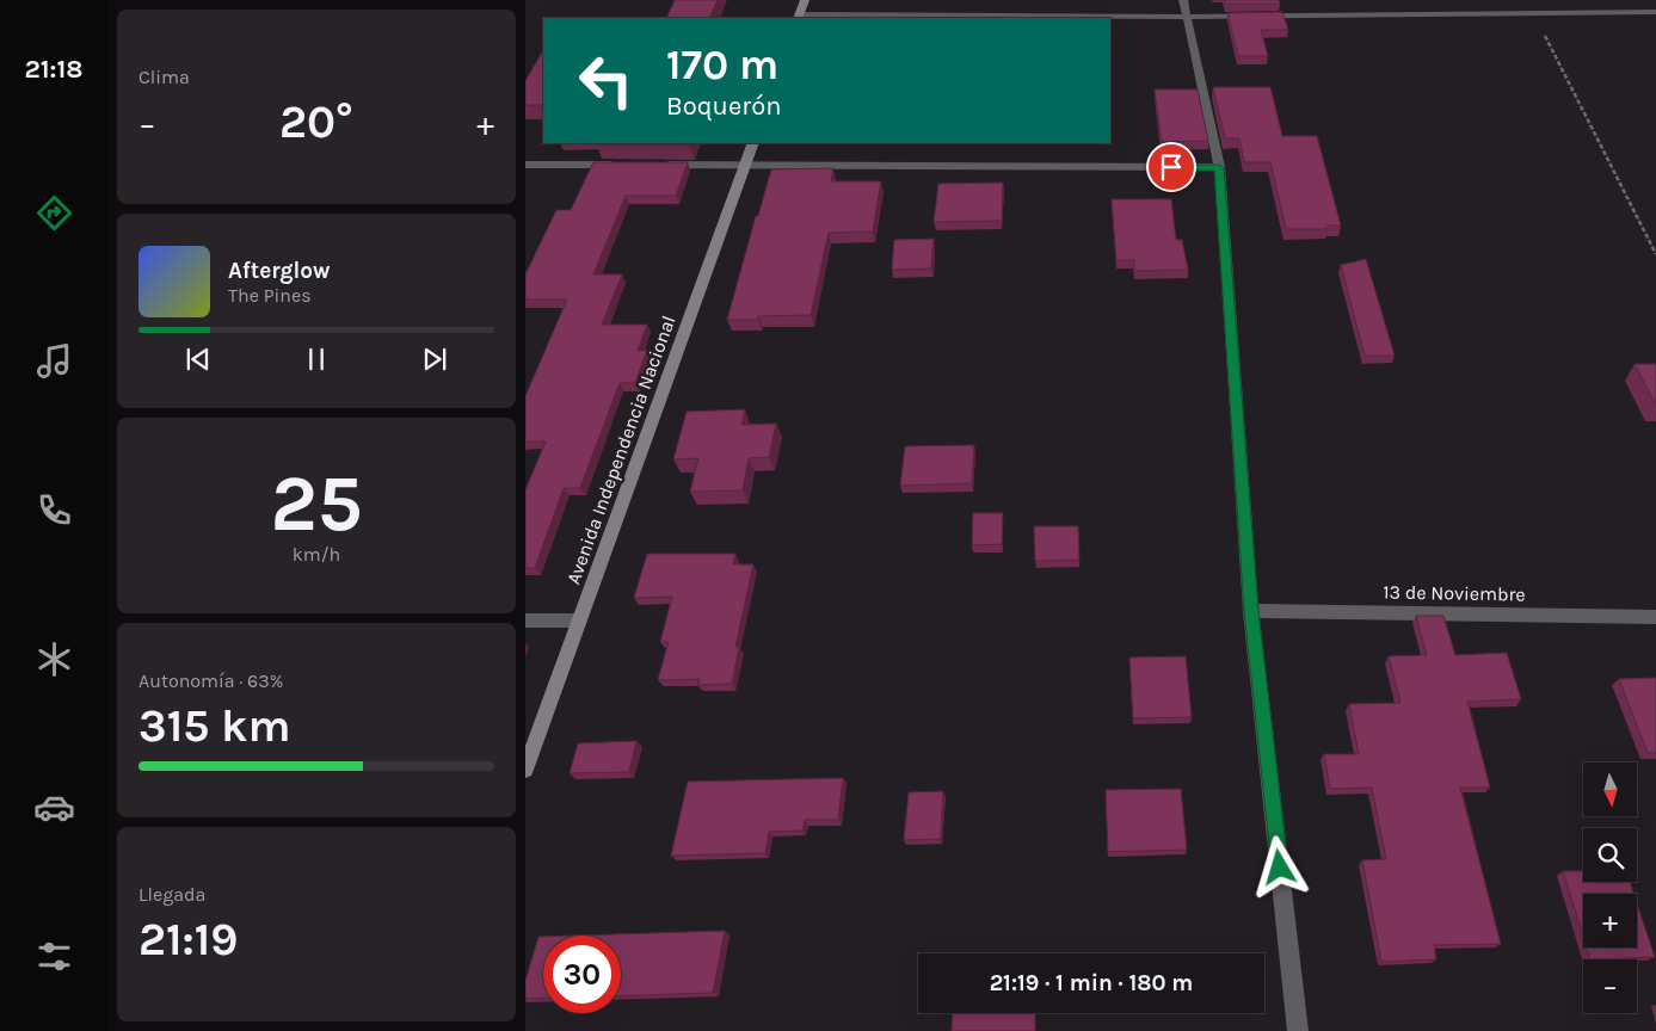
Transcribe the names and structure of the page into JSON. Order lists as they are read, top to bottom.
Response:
{
  "streets": {
    "main road": ["Avenida Independencia Nacional"],
    "street": ["13 de Noviembre"]
  },
  "north": "bottom",
  "page": {
    "tabs": "21:18",
    "tile": [
      "Clima",
      ["25", "km/h"],
      ["Autonomía · 63%", "315 km"],
      ["Llegada", "21:19"]
    ],
    "turn": ["170 m", "Boquerón"],
    "heat": ["−", "20°", "+"],
    "song": ["Afterglow", "The Pines"],
    "map_buttons": ["+", "−"],
    "limit": "30",
    "trip": "21:19 · 1 min · 180 m"
  }
}
